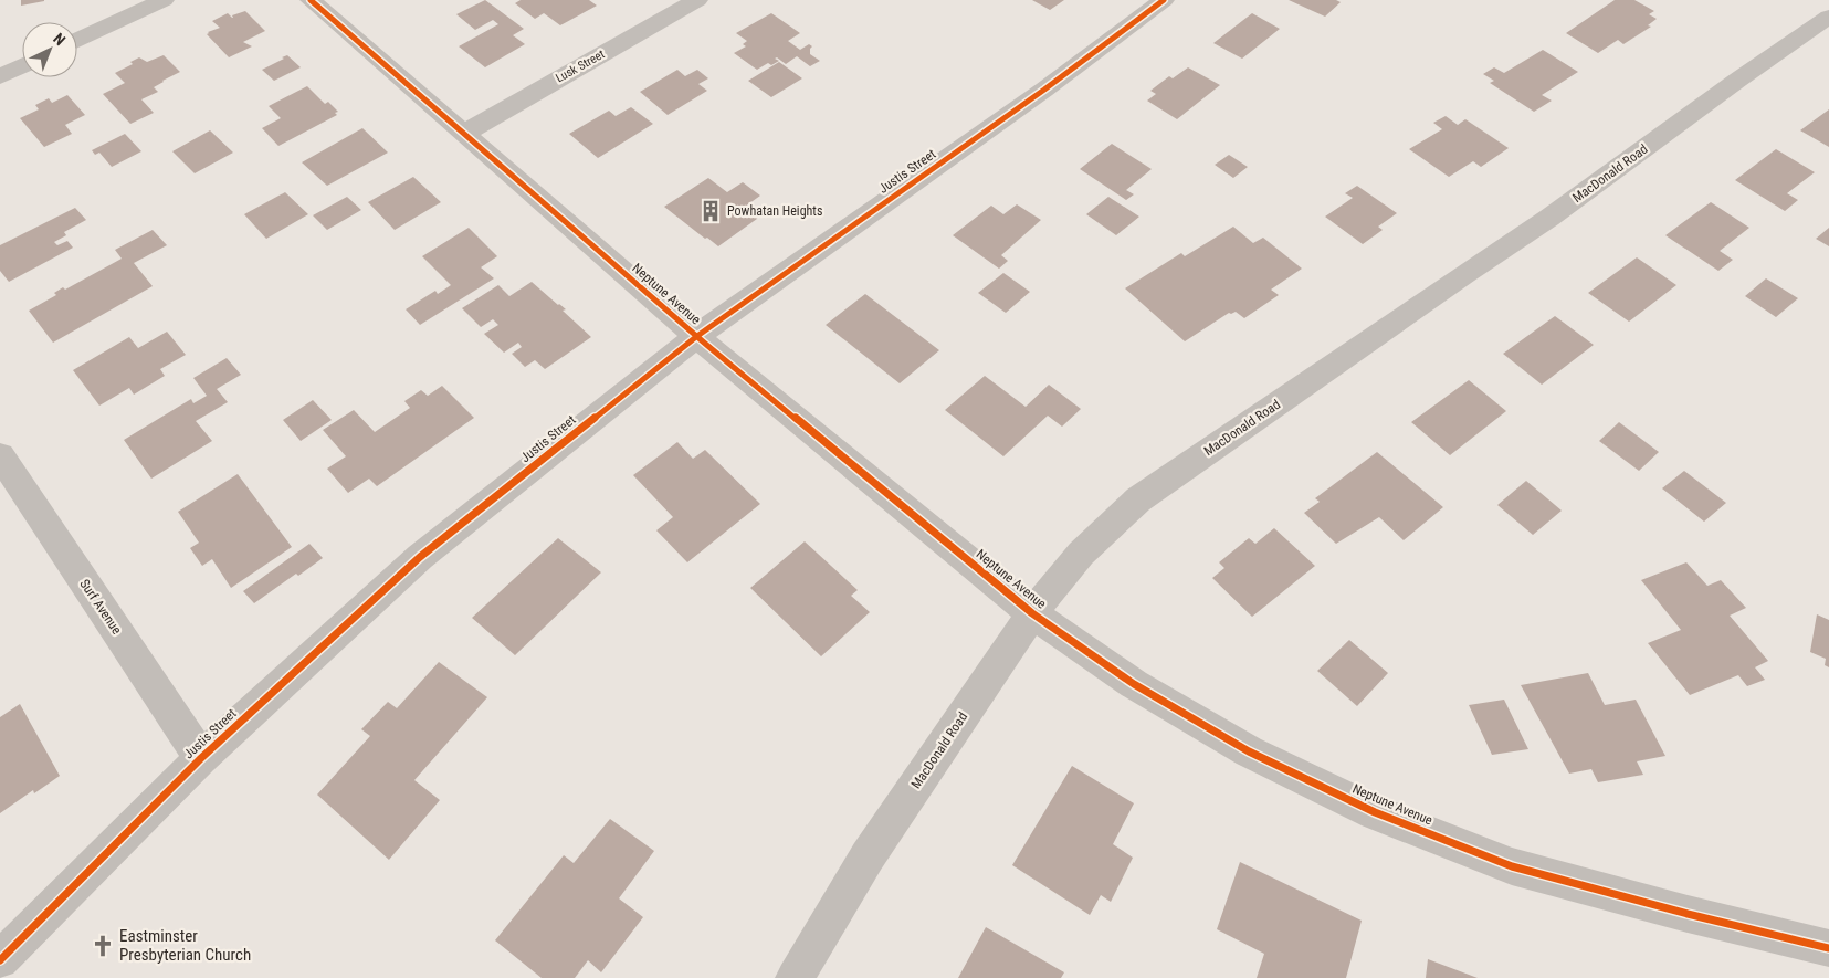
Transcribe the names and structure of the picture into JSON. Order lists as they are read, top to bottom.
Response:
{
  "streets": {
    "street": [
      "Lusk Street",
      "Justis Street",
      "MacDonald Road",
      "Neptune Avenue",
      "Surf Avenue"
    ]
  },
  "crossings": [
    ["Lusk Street", "Neptune Avenue"],
    ["Justis Street", "Neptune Avenue"],
    ["Justis Street", "Surf Avenue"],
    ["MacDonald Road", "Neptune Avenue"]
  ],
  "places": {
    "building": ["Powhatan Heights"],
    "church": ["Eastminster Presbyterian Church"]
  },
  "north": "top right"
}
